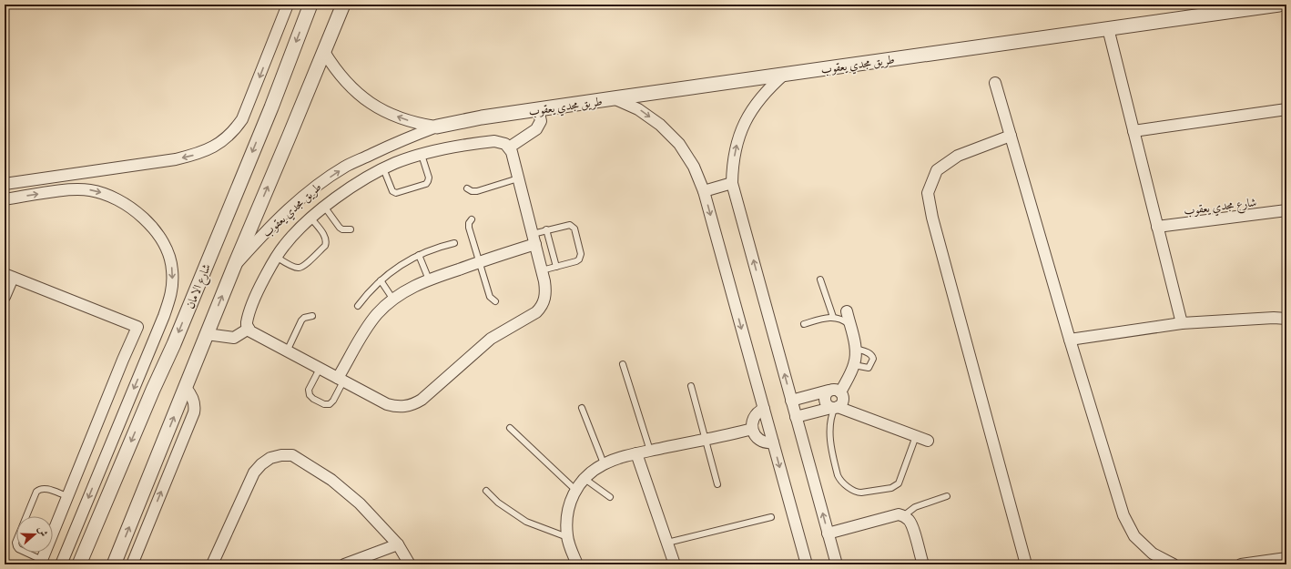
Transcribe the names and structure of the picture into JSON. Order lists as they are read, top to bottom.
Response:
{
  "streets": {
    "street": ["طريق مجدي يعقوب", "شارع مجدي يعقوب", "شارع الامان"]
  },
  "north": "right"
}
